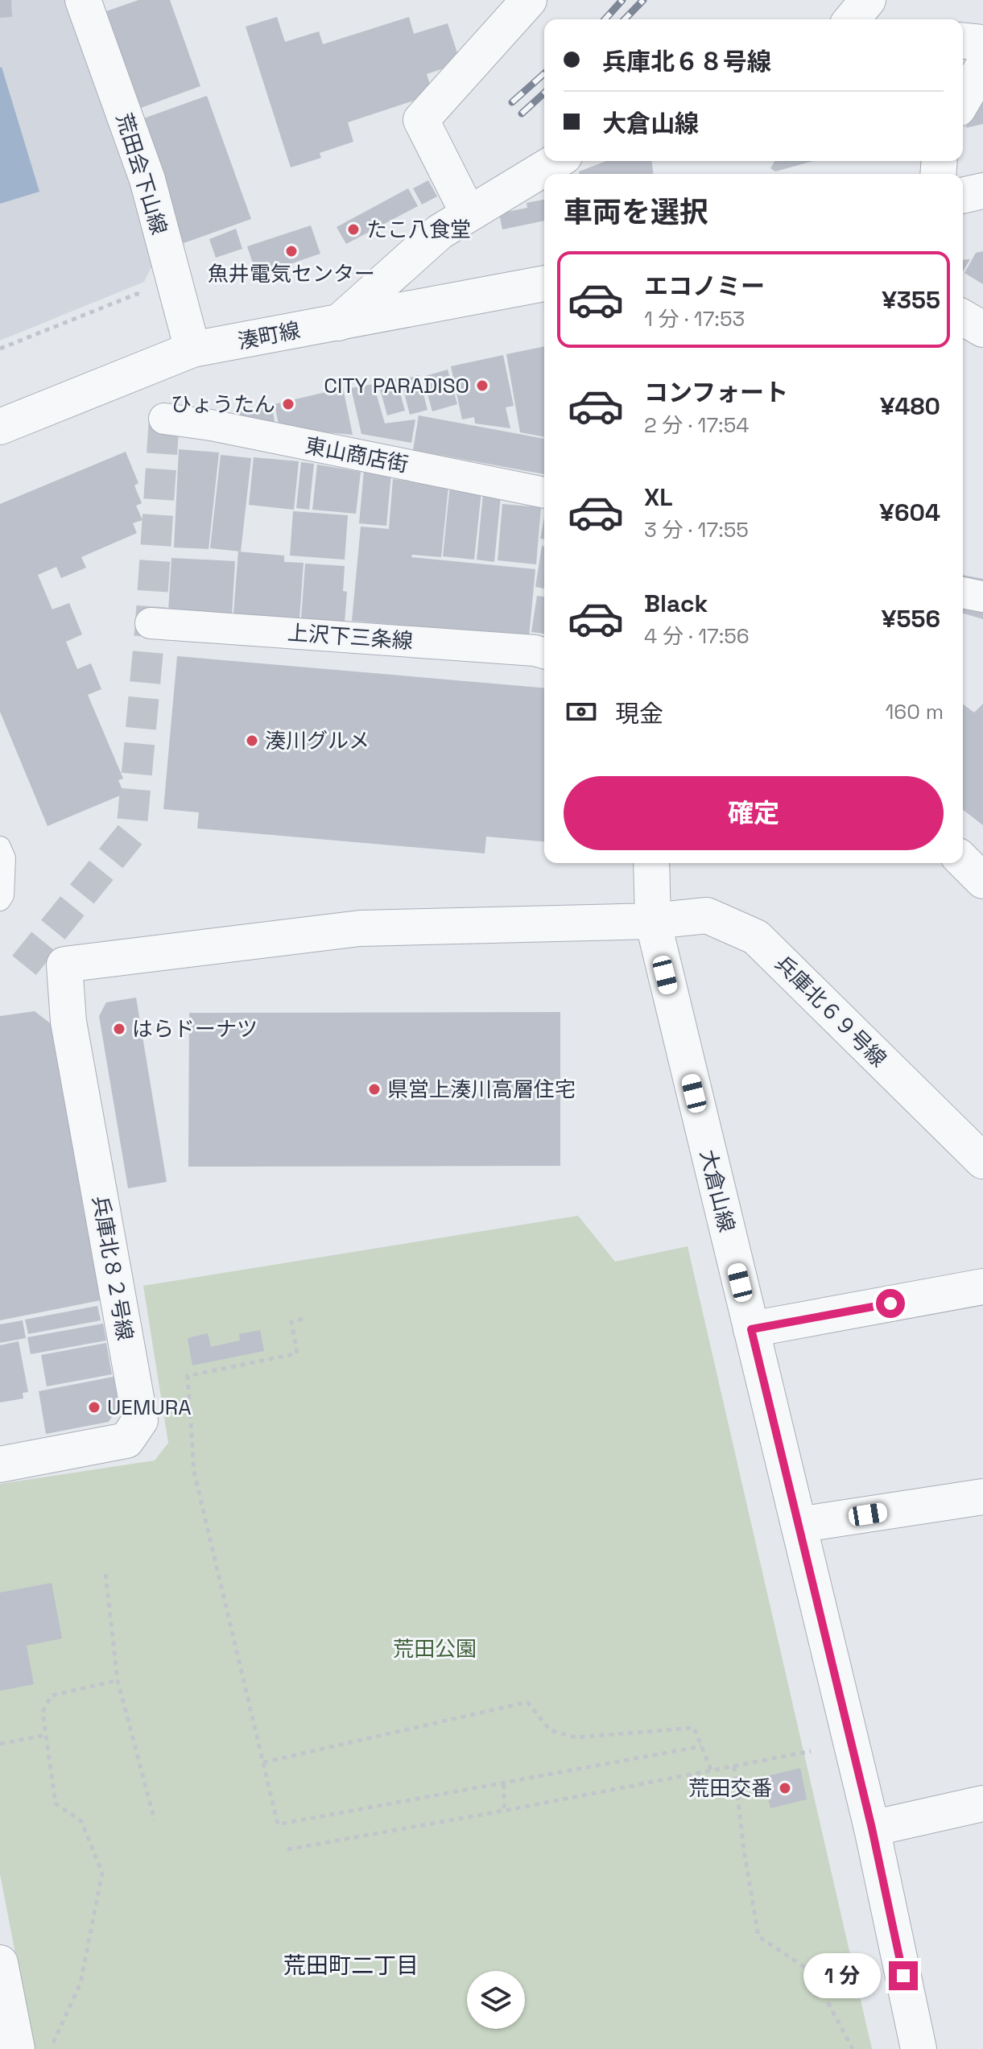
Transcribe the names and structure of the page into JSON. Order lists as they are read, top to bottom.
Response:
{
  "streets": {
    "street": [
      "荒田会下山線",
      "湊町線",
      "東山商店街",
      "上沢下三条線",
      "兵庫北６９号線",
      "大倉山線",
      "兵庫北８２号線"
    ]
  },
  "crossings": [
    ["荒田会下山線", "湊町線"],
    ["兵庫北６９号線", "大倉山線"],
    ["兵庫北６９号線", "兵庫北８２号線"]
  ],
  "districts": ["荒田町二丁目"],
  "parks": ["荒田公園"],
  "places": [
    "たこ八食堂",
    "魚井電気センター",
    "CITY PARADISO",
    "ひょうたん",
    "湊川グルメ",
    "はらドーナツ",
    "県営上湊川高層住宅",
    "UEMURA",
    "荒田交番"
  ],
  "page": {
    "banner": ["兵庫北６８号線", "大倉山線"],
    "heading": "車両を選択",
    "list": [
      {
        "name": "エコノミー",
        "note": "1 分 · 17:53",
        "value": "¥355"
      },
      {
        "name": "コンフォート",
        "note": "2 分 · 17:54",
        "value": "¥480"
      },
      {
        "name": "XL",
        "note": "3 分 · 17:55",
        "value": "¥604"
      },
      {
        "name": "Black",
        "note": "4 分 · 17:56",
        "value": "¥556"
      }
    ],
    "pay": ["現金", "160 m"],
    "buttons": "確定",
    "bubble": "1 分"
  }
}
